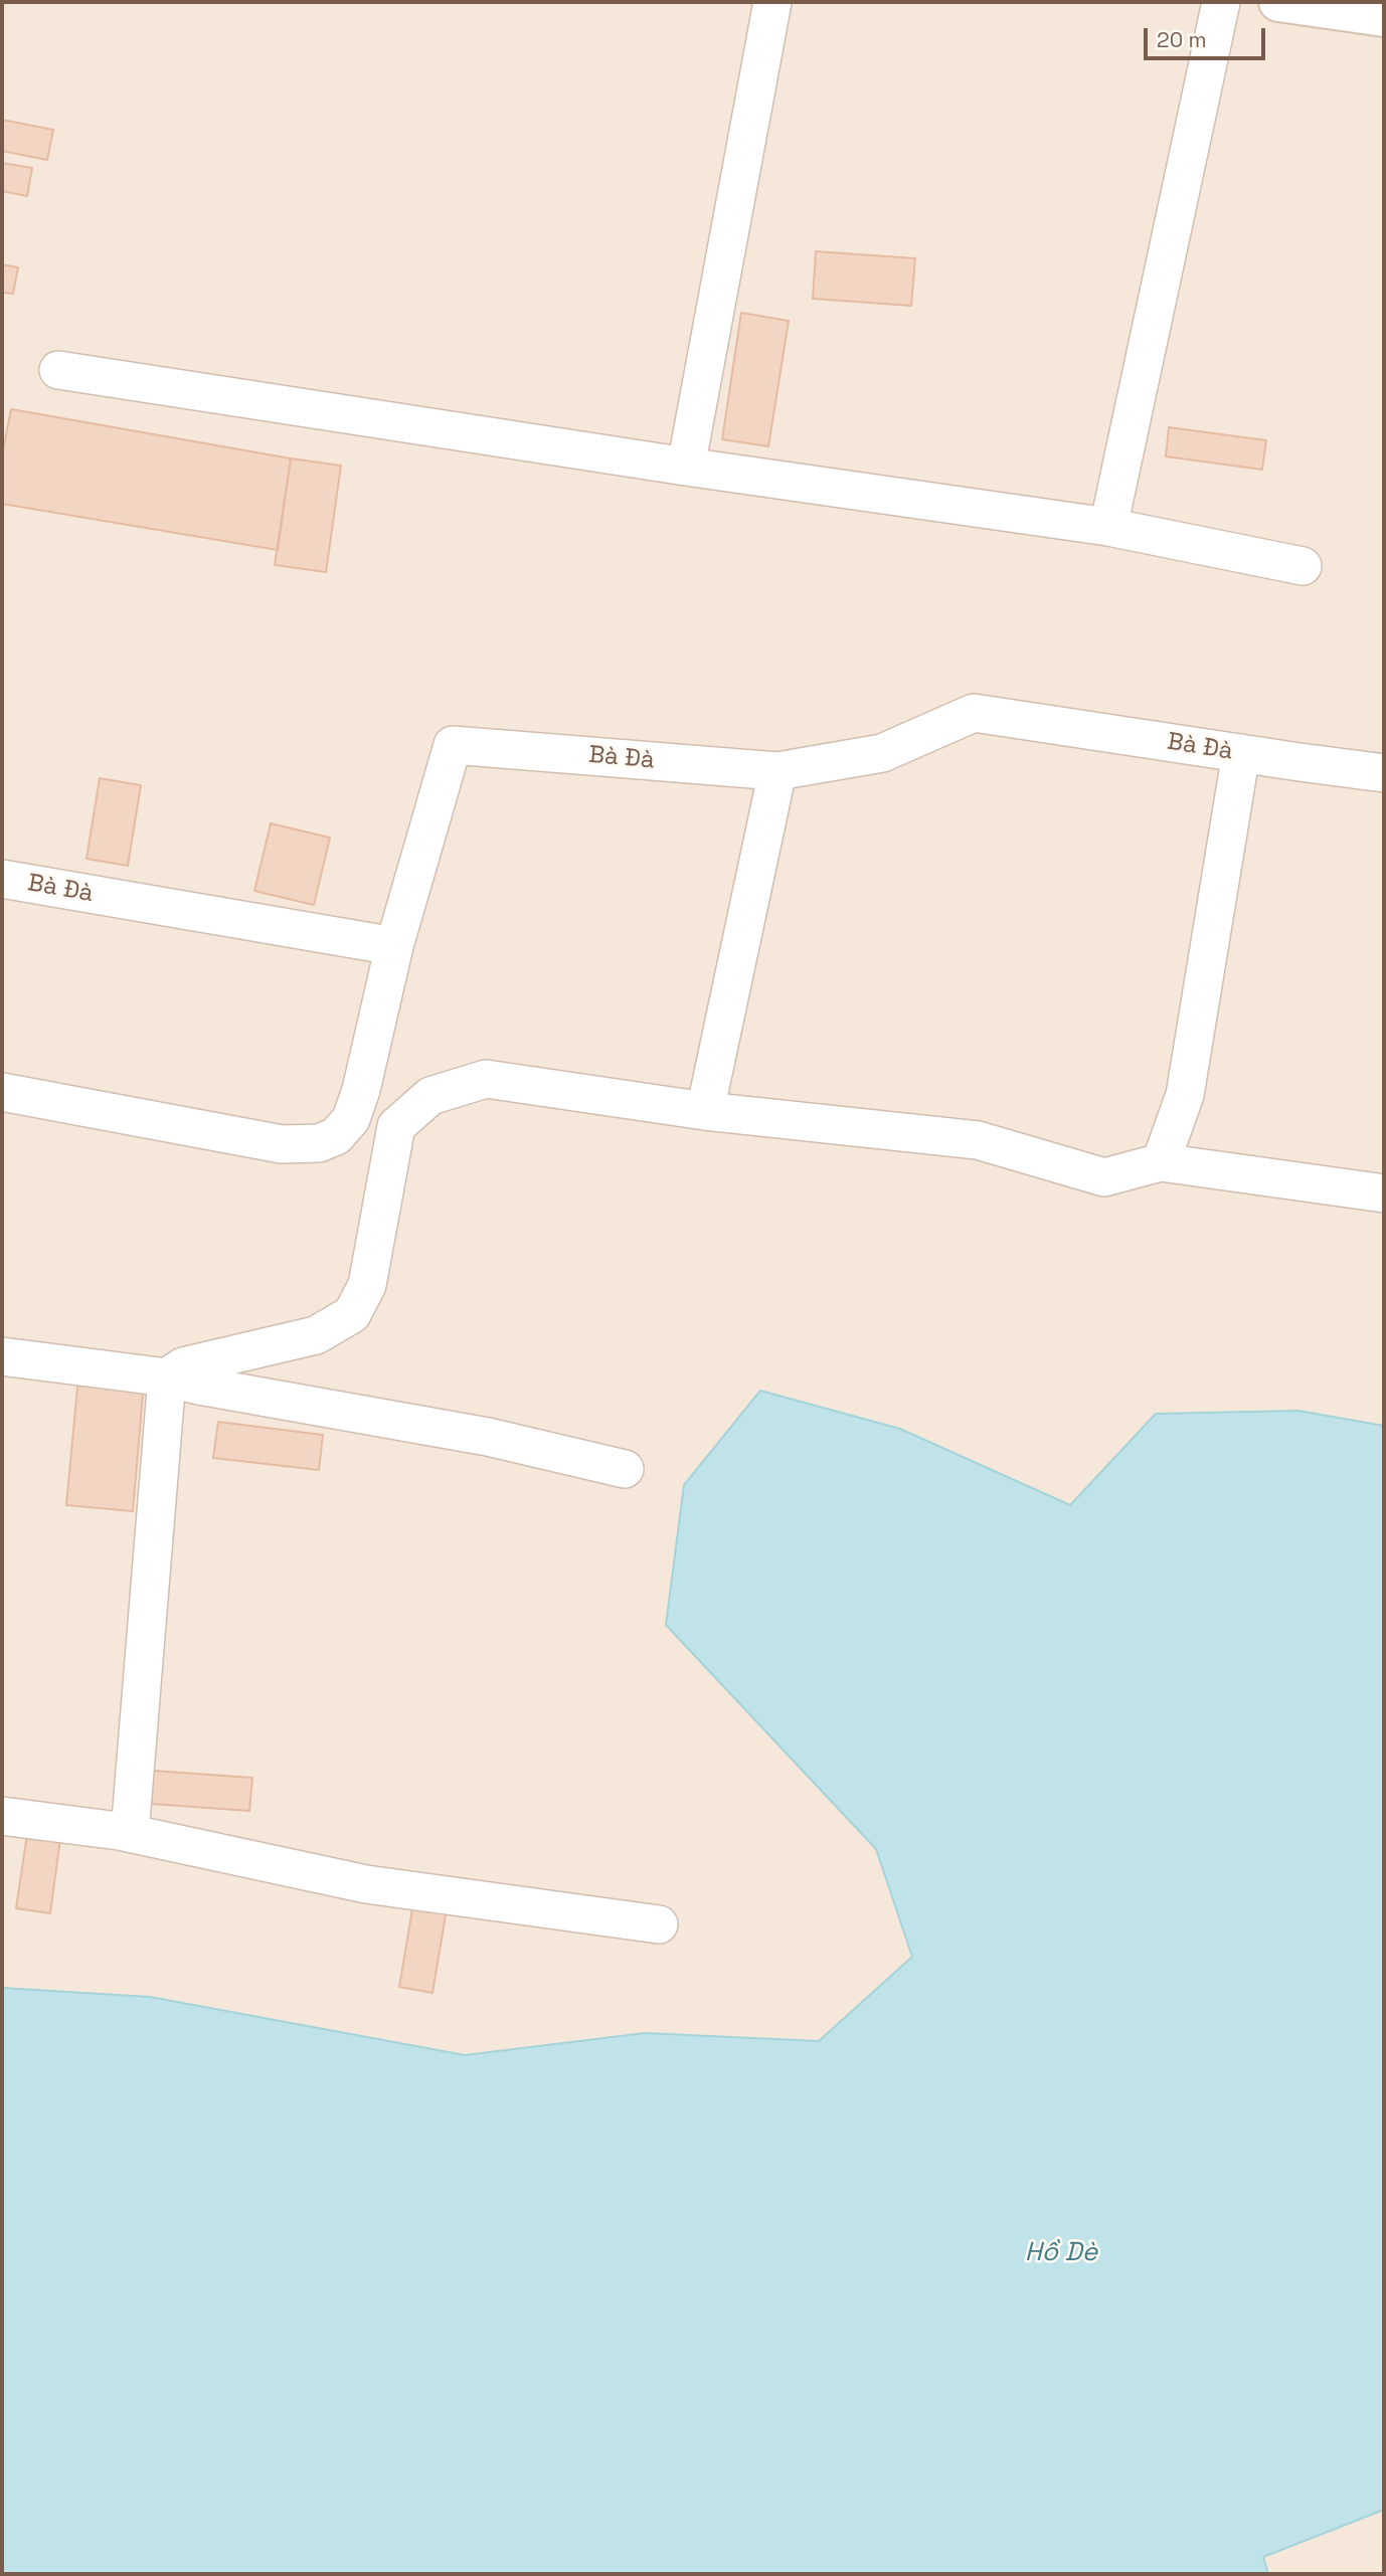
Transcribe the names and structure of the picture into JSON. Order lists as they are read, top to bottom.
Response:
{
  "streets": {
    "street": ["Bà Đà"]
  },
  "water": ["Hồ Dè"],
  "scale_bar": "20 m"
}
